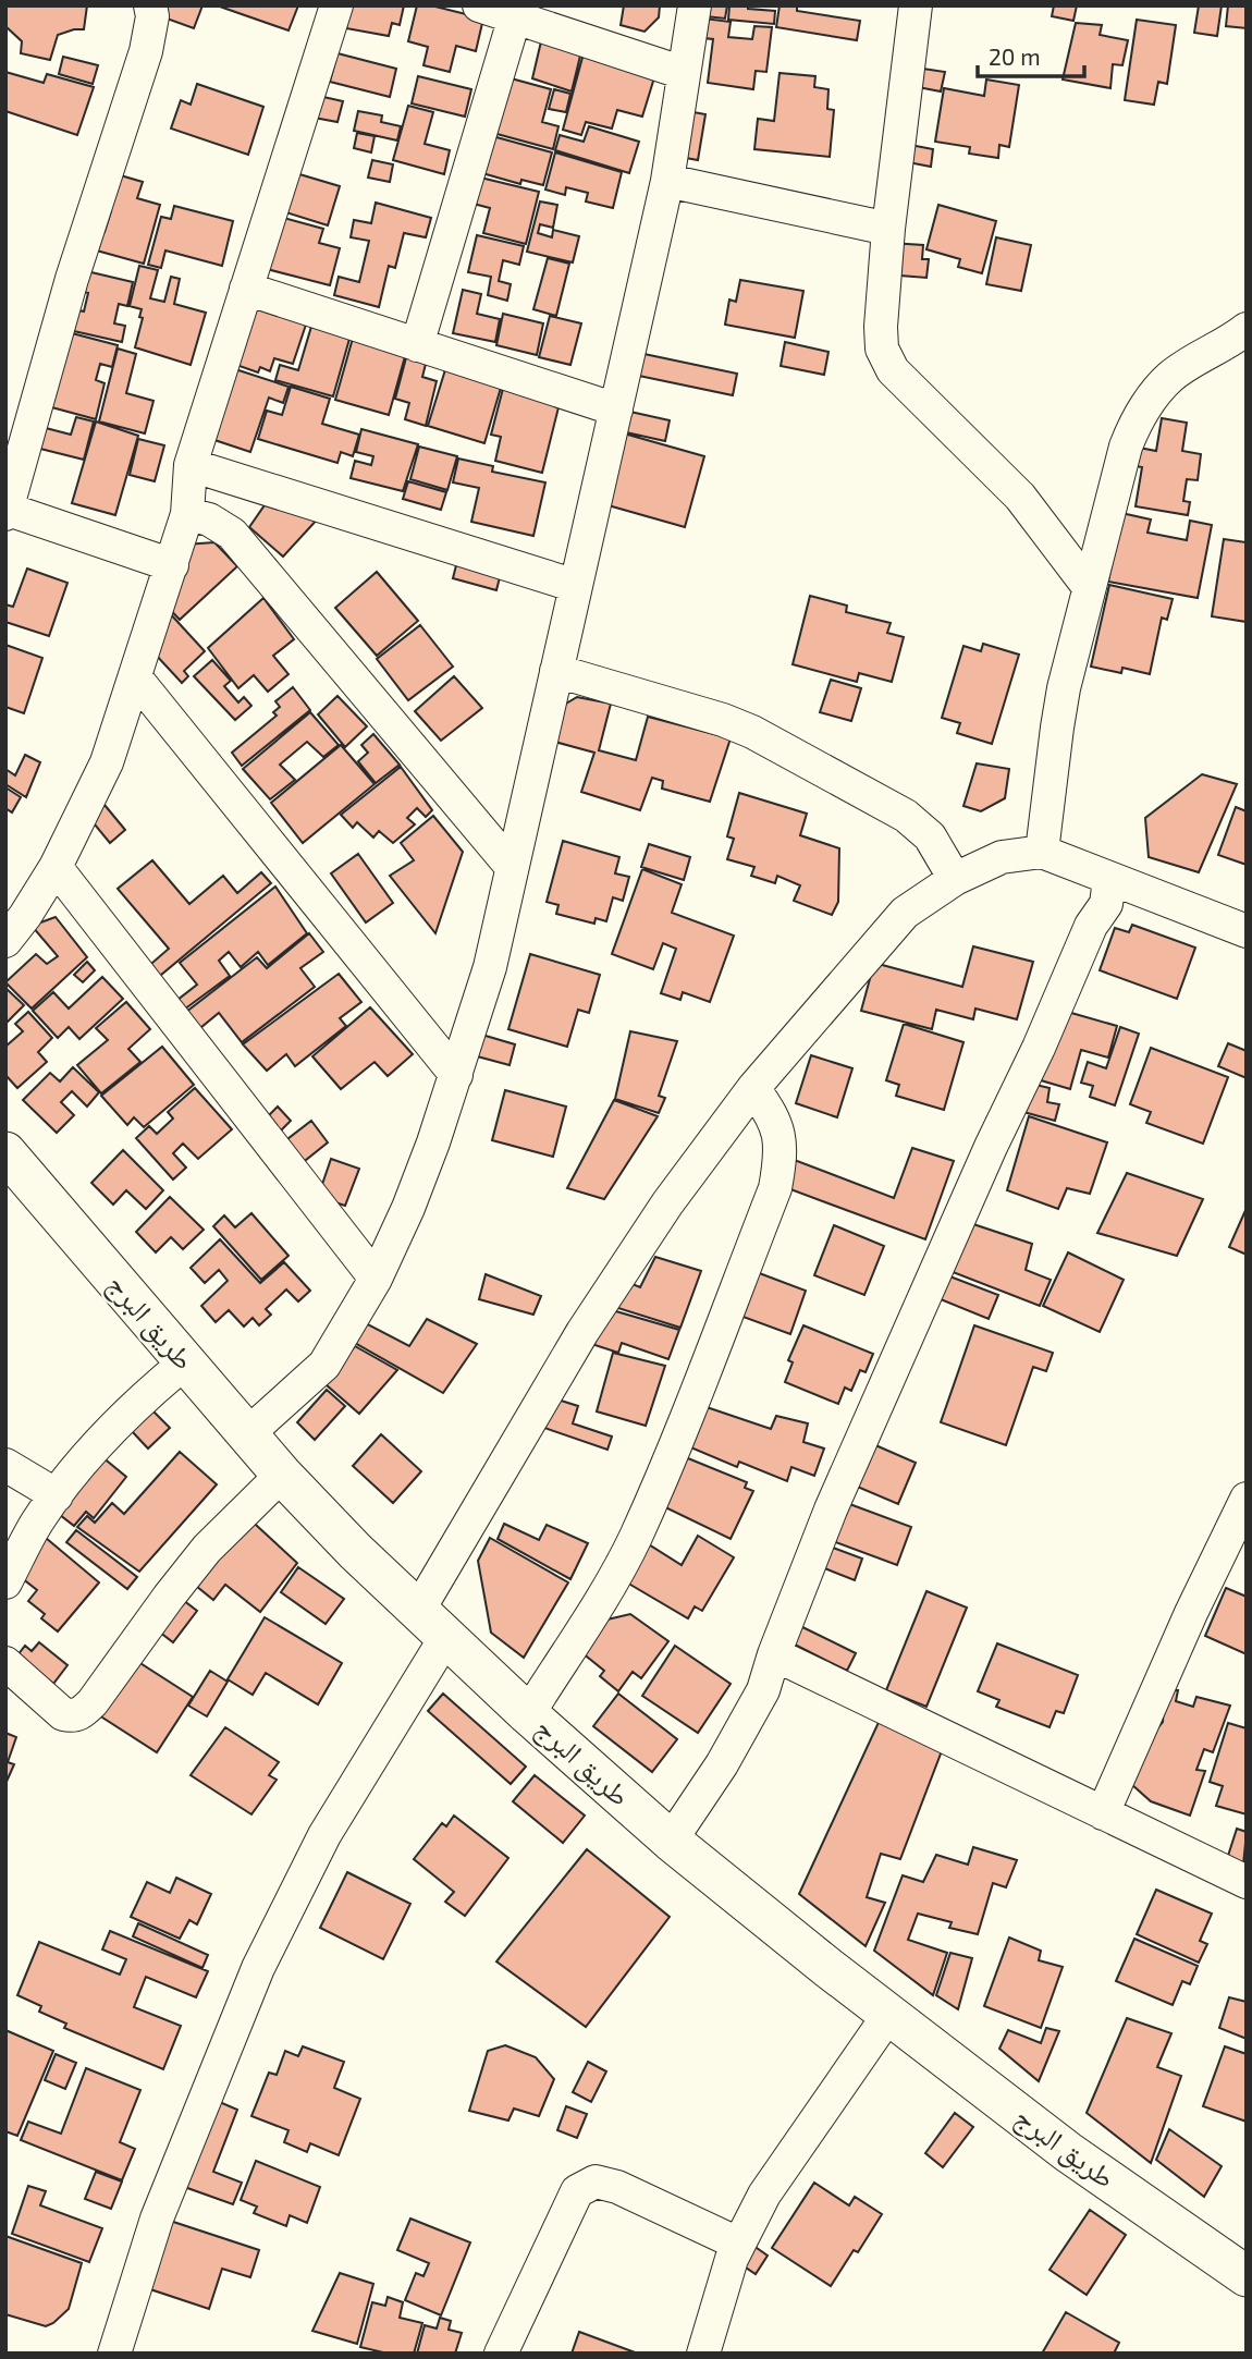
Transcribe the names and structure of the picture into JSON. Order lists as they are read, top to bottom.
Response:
{
  "streets": {
    "street": ["طريق البرج"]
  },
  "scale_bar": "20 m"
}
